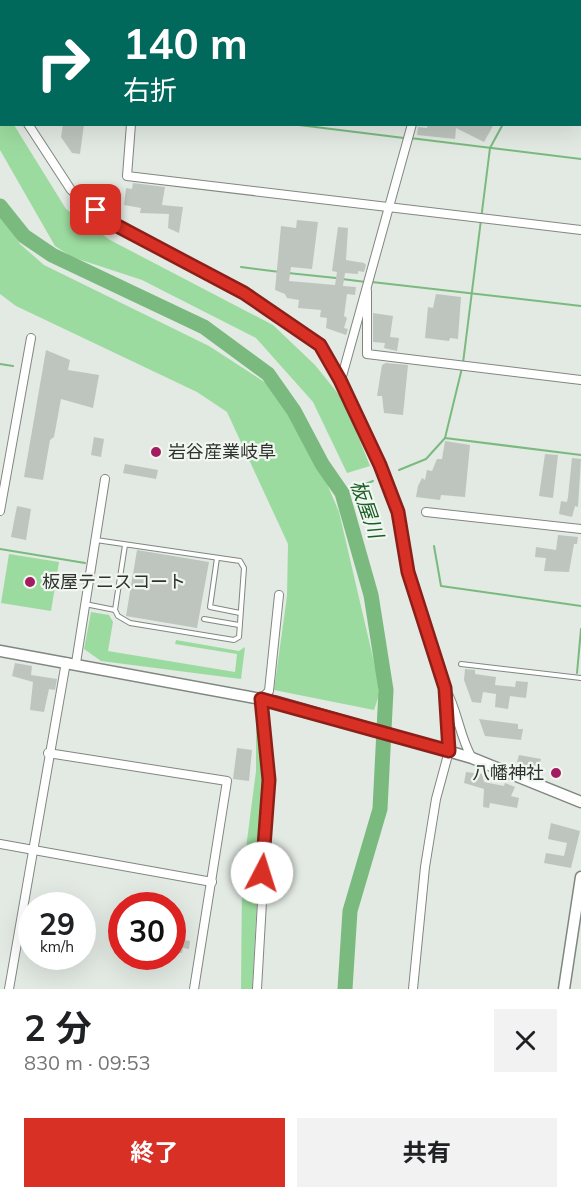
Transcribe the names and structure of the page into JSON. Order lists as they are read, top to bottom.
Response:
{
  "water": ["板屋川"],
  "places": ["岩谷産業岐阜", "板屋テニスコート", "八幡神社"],
  "page": {
    "turn": ["140 m", "右折"],
    "speed": "29 km/h",
    "limit": "30",
    "heading": ["2 分", "830 m · 09:53"],
    "buttons": ["終了", "共有"]
  }
}
